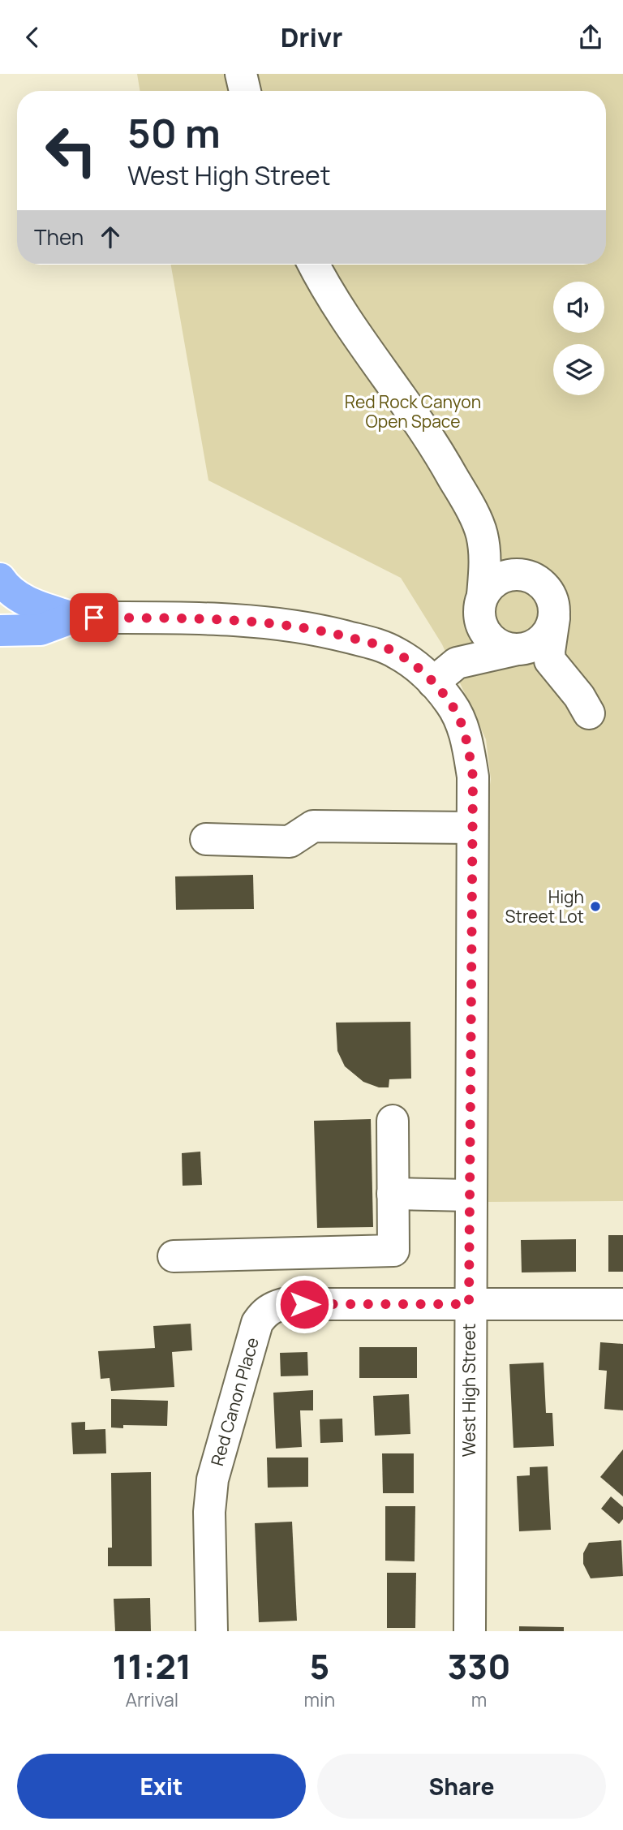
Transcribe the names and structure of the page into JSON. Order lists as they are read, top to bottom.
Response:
{
  "streets": {
    "street": ["West High Street", "Red Canon Place"]
  },
  "crossings": [
    ["West High Street", "Red Canon Place"]
  ],
  "parks": ["Red Rock Canyon Open Space"],
  "places": ["High Street Lot"],
  "page": {
    "header": "Drivr",
    "turn": ["50 m", "West High Street"],
    "then": "Then",
    "eta": [
      "11:21",
      "Arrival",
      "5",
      "min",
      "330",
      "m"
    ],
    "buttons": ["Exit", "Share"]
  }
}
